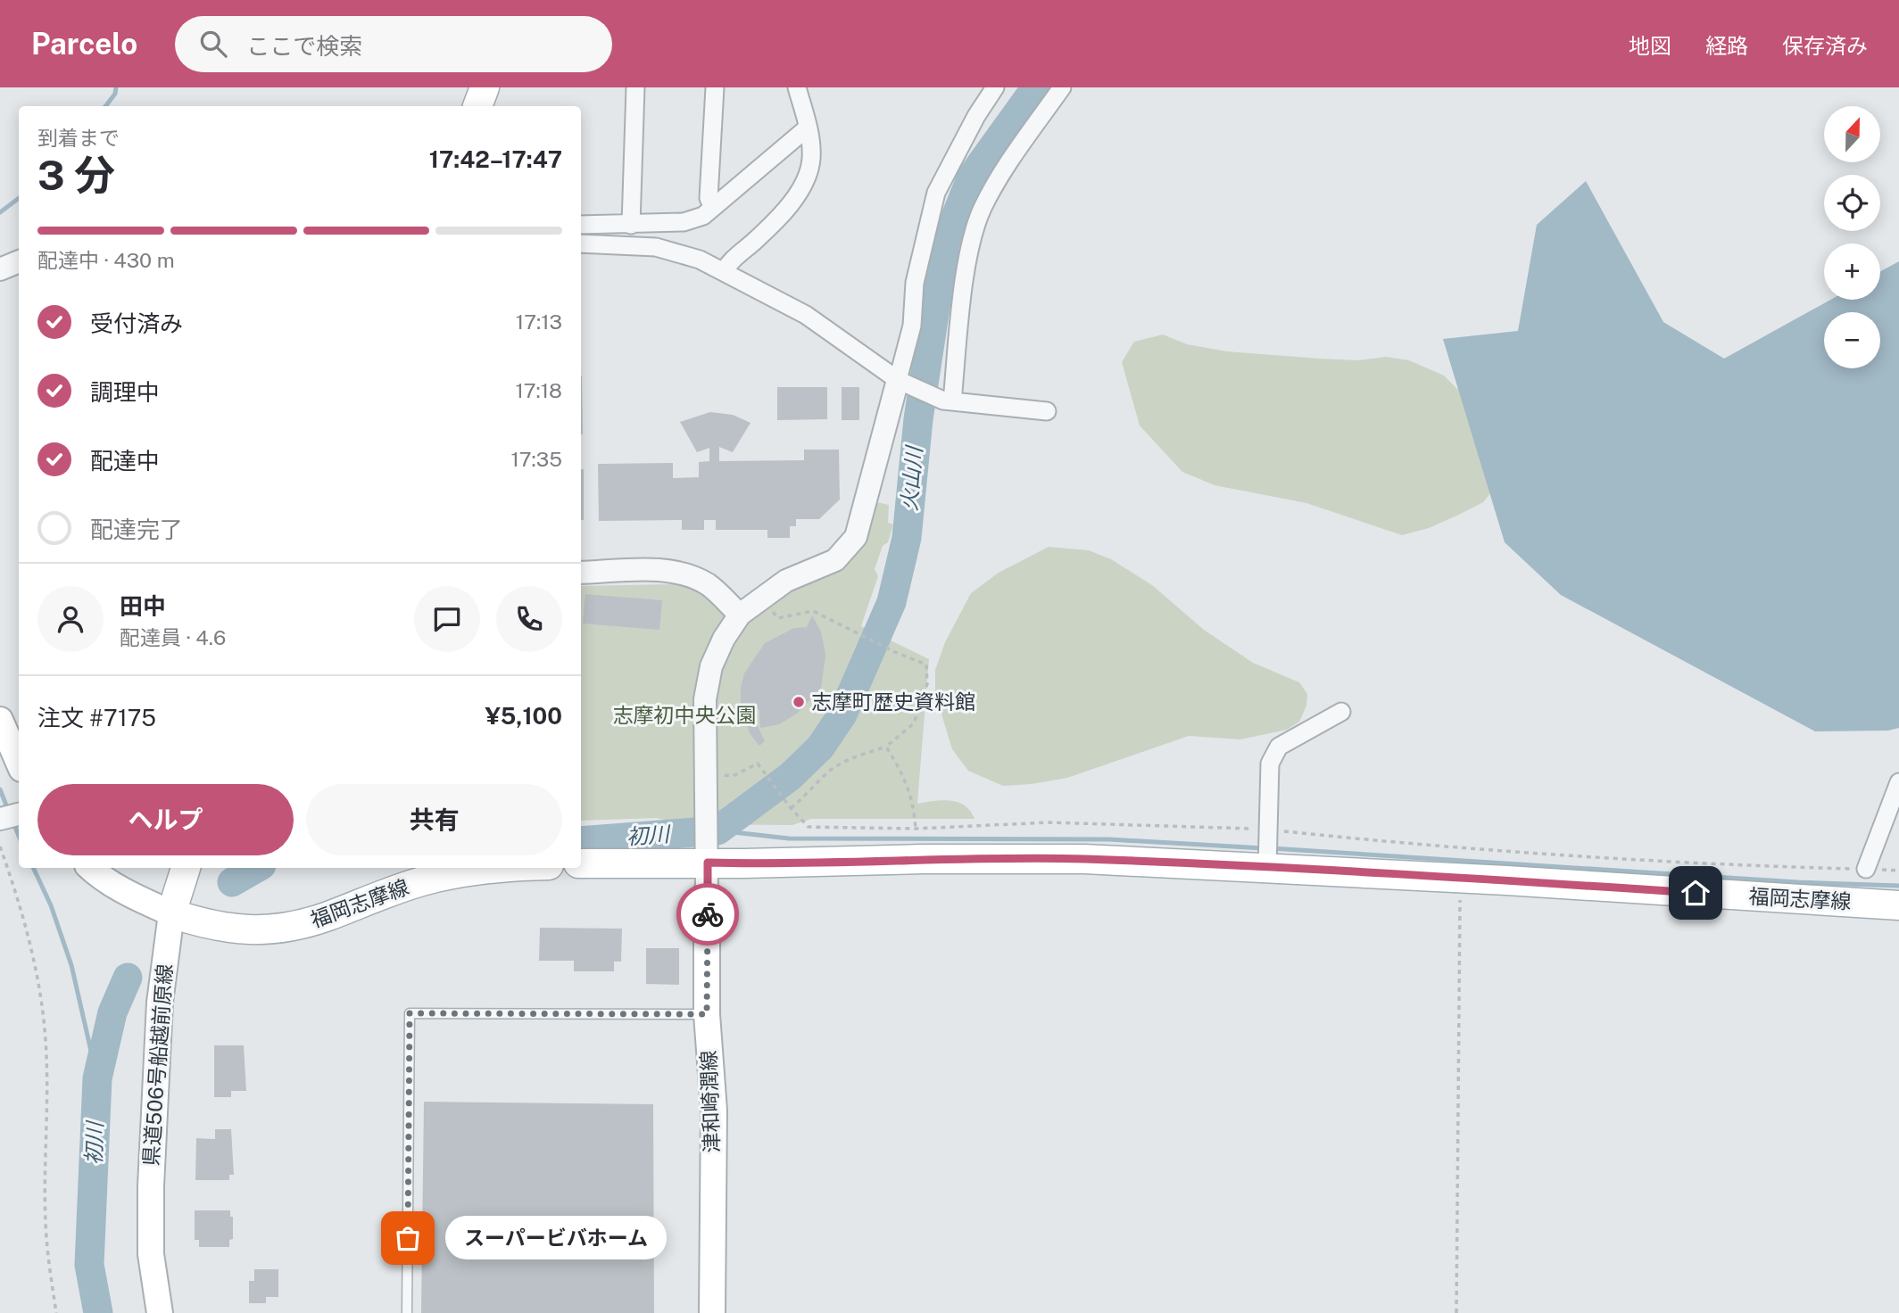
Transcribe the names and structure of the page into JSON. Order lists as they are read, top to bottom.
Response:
{
  "streets": {
    "main road": ["福岡志摩線", "県道506号船越前原線", "津和崎潤線"]
  },
  "crossings": [
    ["福岡志摩線", "県道506号船越前原線"]
  ],
  "water": ["火山川", "初川"],
  "parks": ["志摩初中央公園"],
  "places": ["志摩町歴史資料館", "スーパービバホーム"],
  "north": "top",
  "page": {
    "header": "Parcelo",
    "search": "ここで検索",
    "nav": ["地図", "経路", "保存済み"],
    "map_buttons": ["+", "−"],
    "heading": ["3 分", "到着まで", "17:42–17:47"],
    "panel": [
      "田中",
      "配達員 · 4.6",
      "注文 #7175",
      "¥5,100"
    ],
    "bar": "配達中 · 430 m",
    "list": [
      ["受付済み", "17:13"],
      ["調理中", "17:18"],
      ["配達中", "17:35"],
      "配達完了"
    ],
    "buttons": ["ヘルプ", "共有"],
    "bubble": "スーパービバホーム"
  }
}
